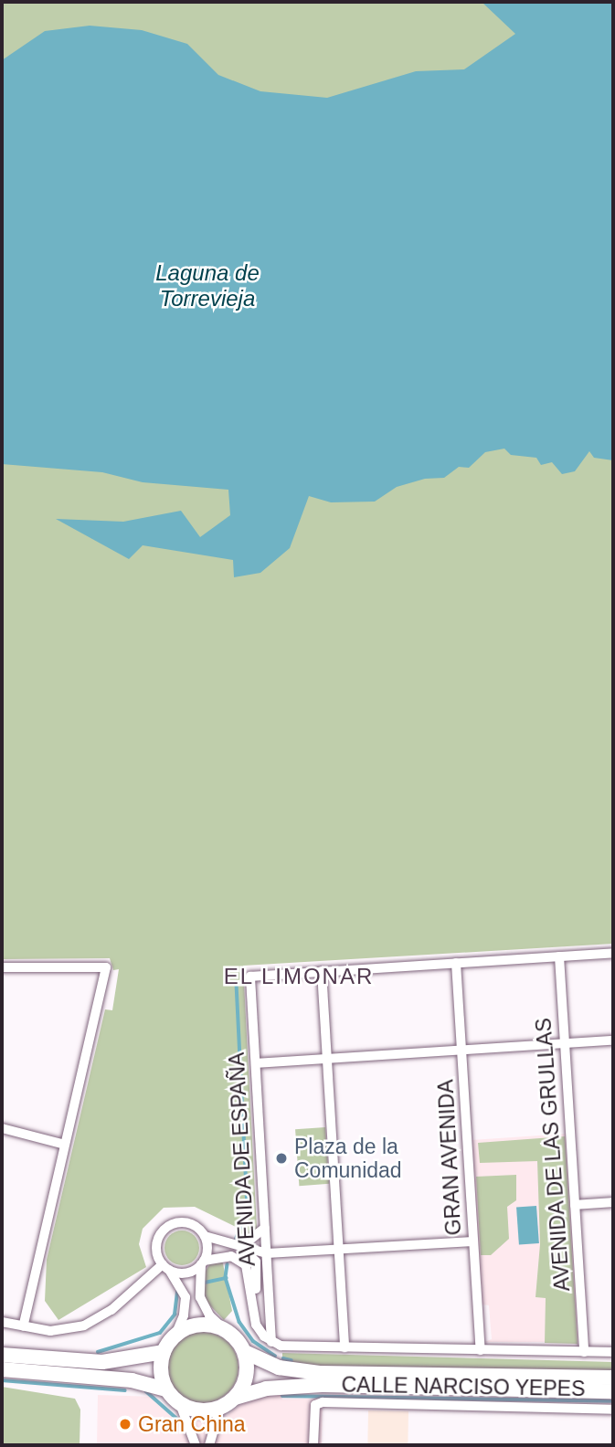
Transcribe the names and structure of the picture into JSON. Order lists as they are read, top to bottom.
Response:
{
  "streets": {
    "street": [
      "AVENIDA DE LAS GRULLAS",
      "GRAN AVENIDA",
      "AVENIDA DE ESPAÑA",
      "CALLE NARCISO YEPES"
    ]
  },
  "districts": ["EL LIMONAR"],
  "water": ["Laguna de Torrevieja"],
  "places": ["Plaza de la Comunidad", "Gran China"]
}
